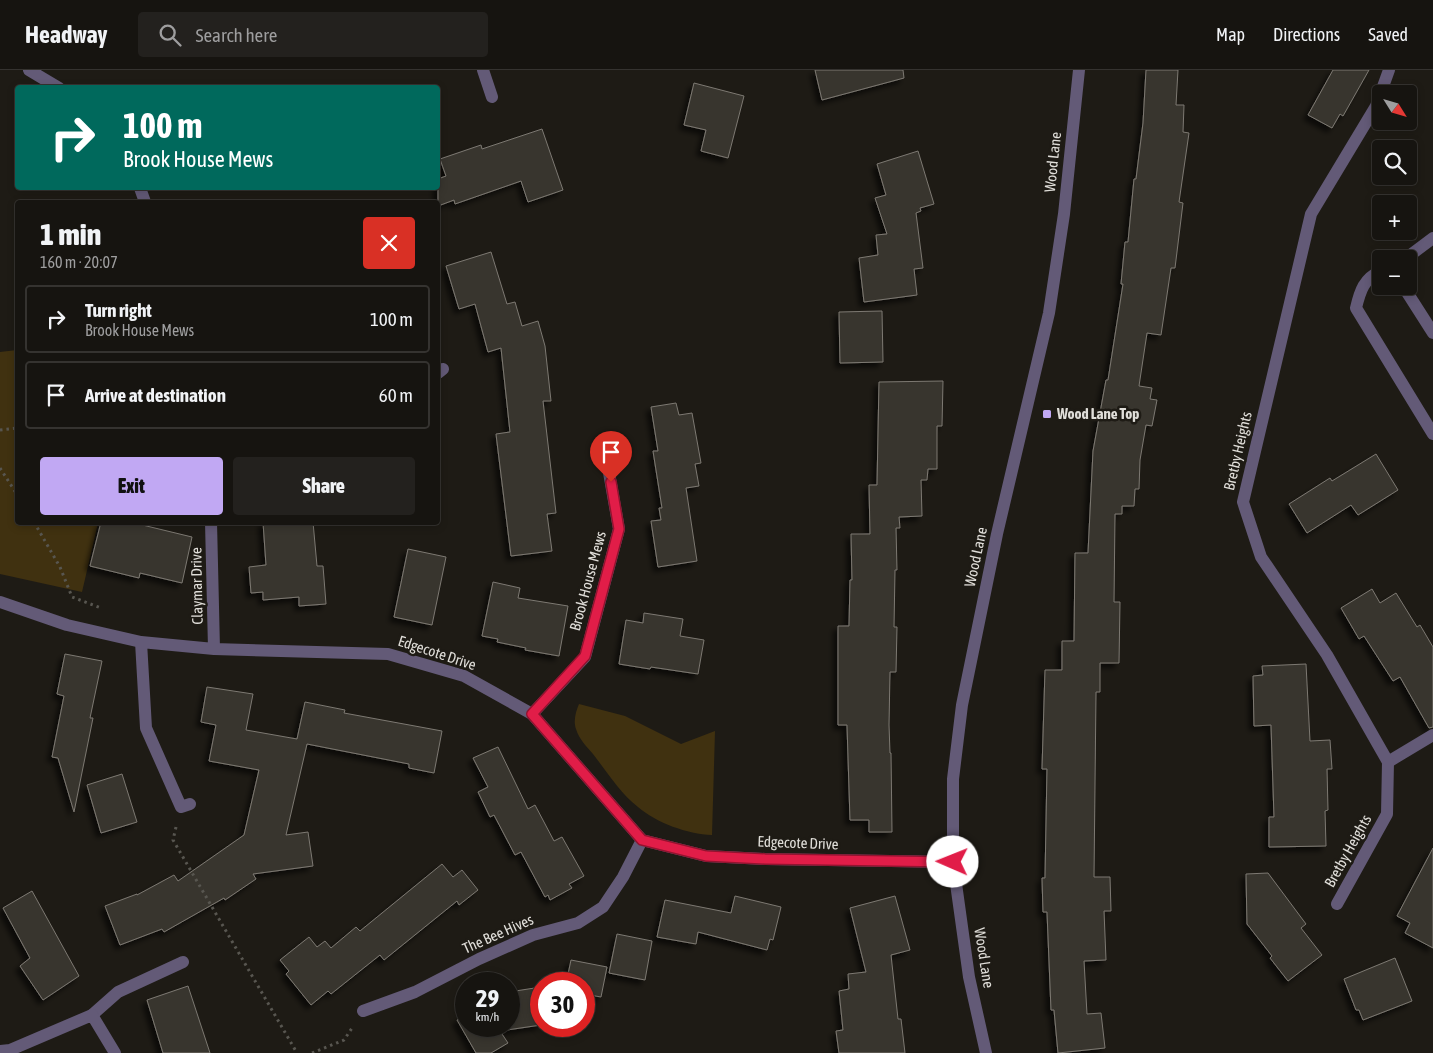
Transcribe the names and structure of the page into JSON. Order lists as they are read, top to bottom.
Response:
{
  "streets": {
    "street": [
      "Wood Lane",
      "Bretby Heights",
      "Brook House Mews",
      "Claymar Drive",
      "Edgecote Drive",
      "The Bee Hives"
    ]
  },
  "crossings": [
    ["Wood Lane", "Edgecote Drive"],
    ["Brook House Mews", "Edgecote Drive"],
    ["Claymar Drive", "Edgecote Drive"],
    ["Edgecote Drive", "The Bee Hives"]
  ],
  "places": {
    "transit": ["Wood Lane Top"]
  },
  "north": "bottom right",
  "page": {
    "header": "Headway",
    "search": "Search here",
    "nav": ["Map", "Directions", "Saved"],
    "map_buttons": ["+", "−"],
    "turn": ["100 m", "Brook House Mews"],
    "heading": ["1 min", "160 m · 20:07"],
    "list": [
      {
        "name": "Turn right",
        "note": "Brook House Mews",
        "value": "100 m"
      },
      {
        "name": "Arrive at destination",
        "value": "60 m"
      }
    ],
    "buttons": ["Exit", "Share"],
    "speed": "29 km/h",
    "limit": "30"
  }
}
